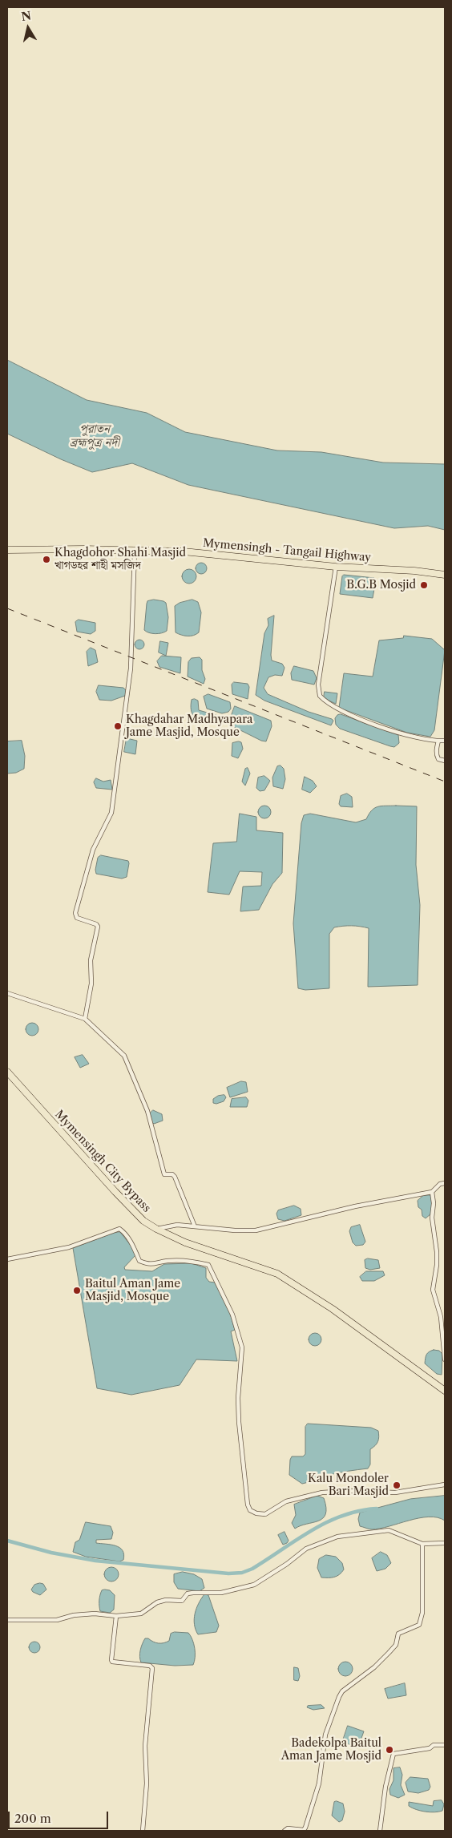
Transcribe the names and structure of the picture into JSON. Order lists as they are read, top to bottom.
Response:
{
  "streets": {
    "highway": ["Mymensingh - Tangail Highway", "Mymensingh City Bypass"]
  },
  "water": ["পুরাতন ব্রহ্মপুত্র নদী"],
  "places": [
    "Khagdohor Shahi Masjid খাগডহর শাহী মসজিদ",
    "B.G.B Mosjid",
    "Khagdahar Madhyapara Jame Masjid, Mosque",
    "Baitul Aman Jame Masjid, Mosque",
    "Kalu Mondoler Bari Masjid",
    "Badekolpa Baitul Aman Jame Mosjid"
  ],
  "scale_bar": "200 m",
  "north": "top"
}
